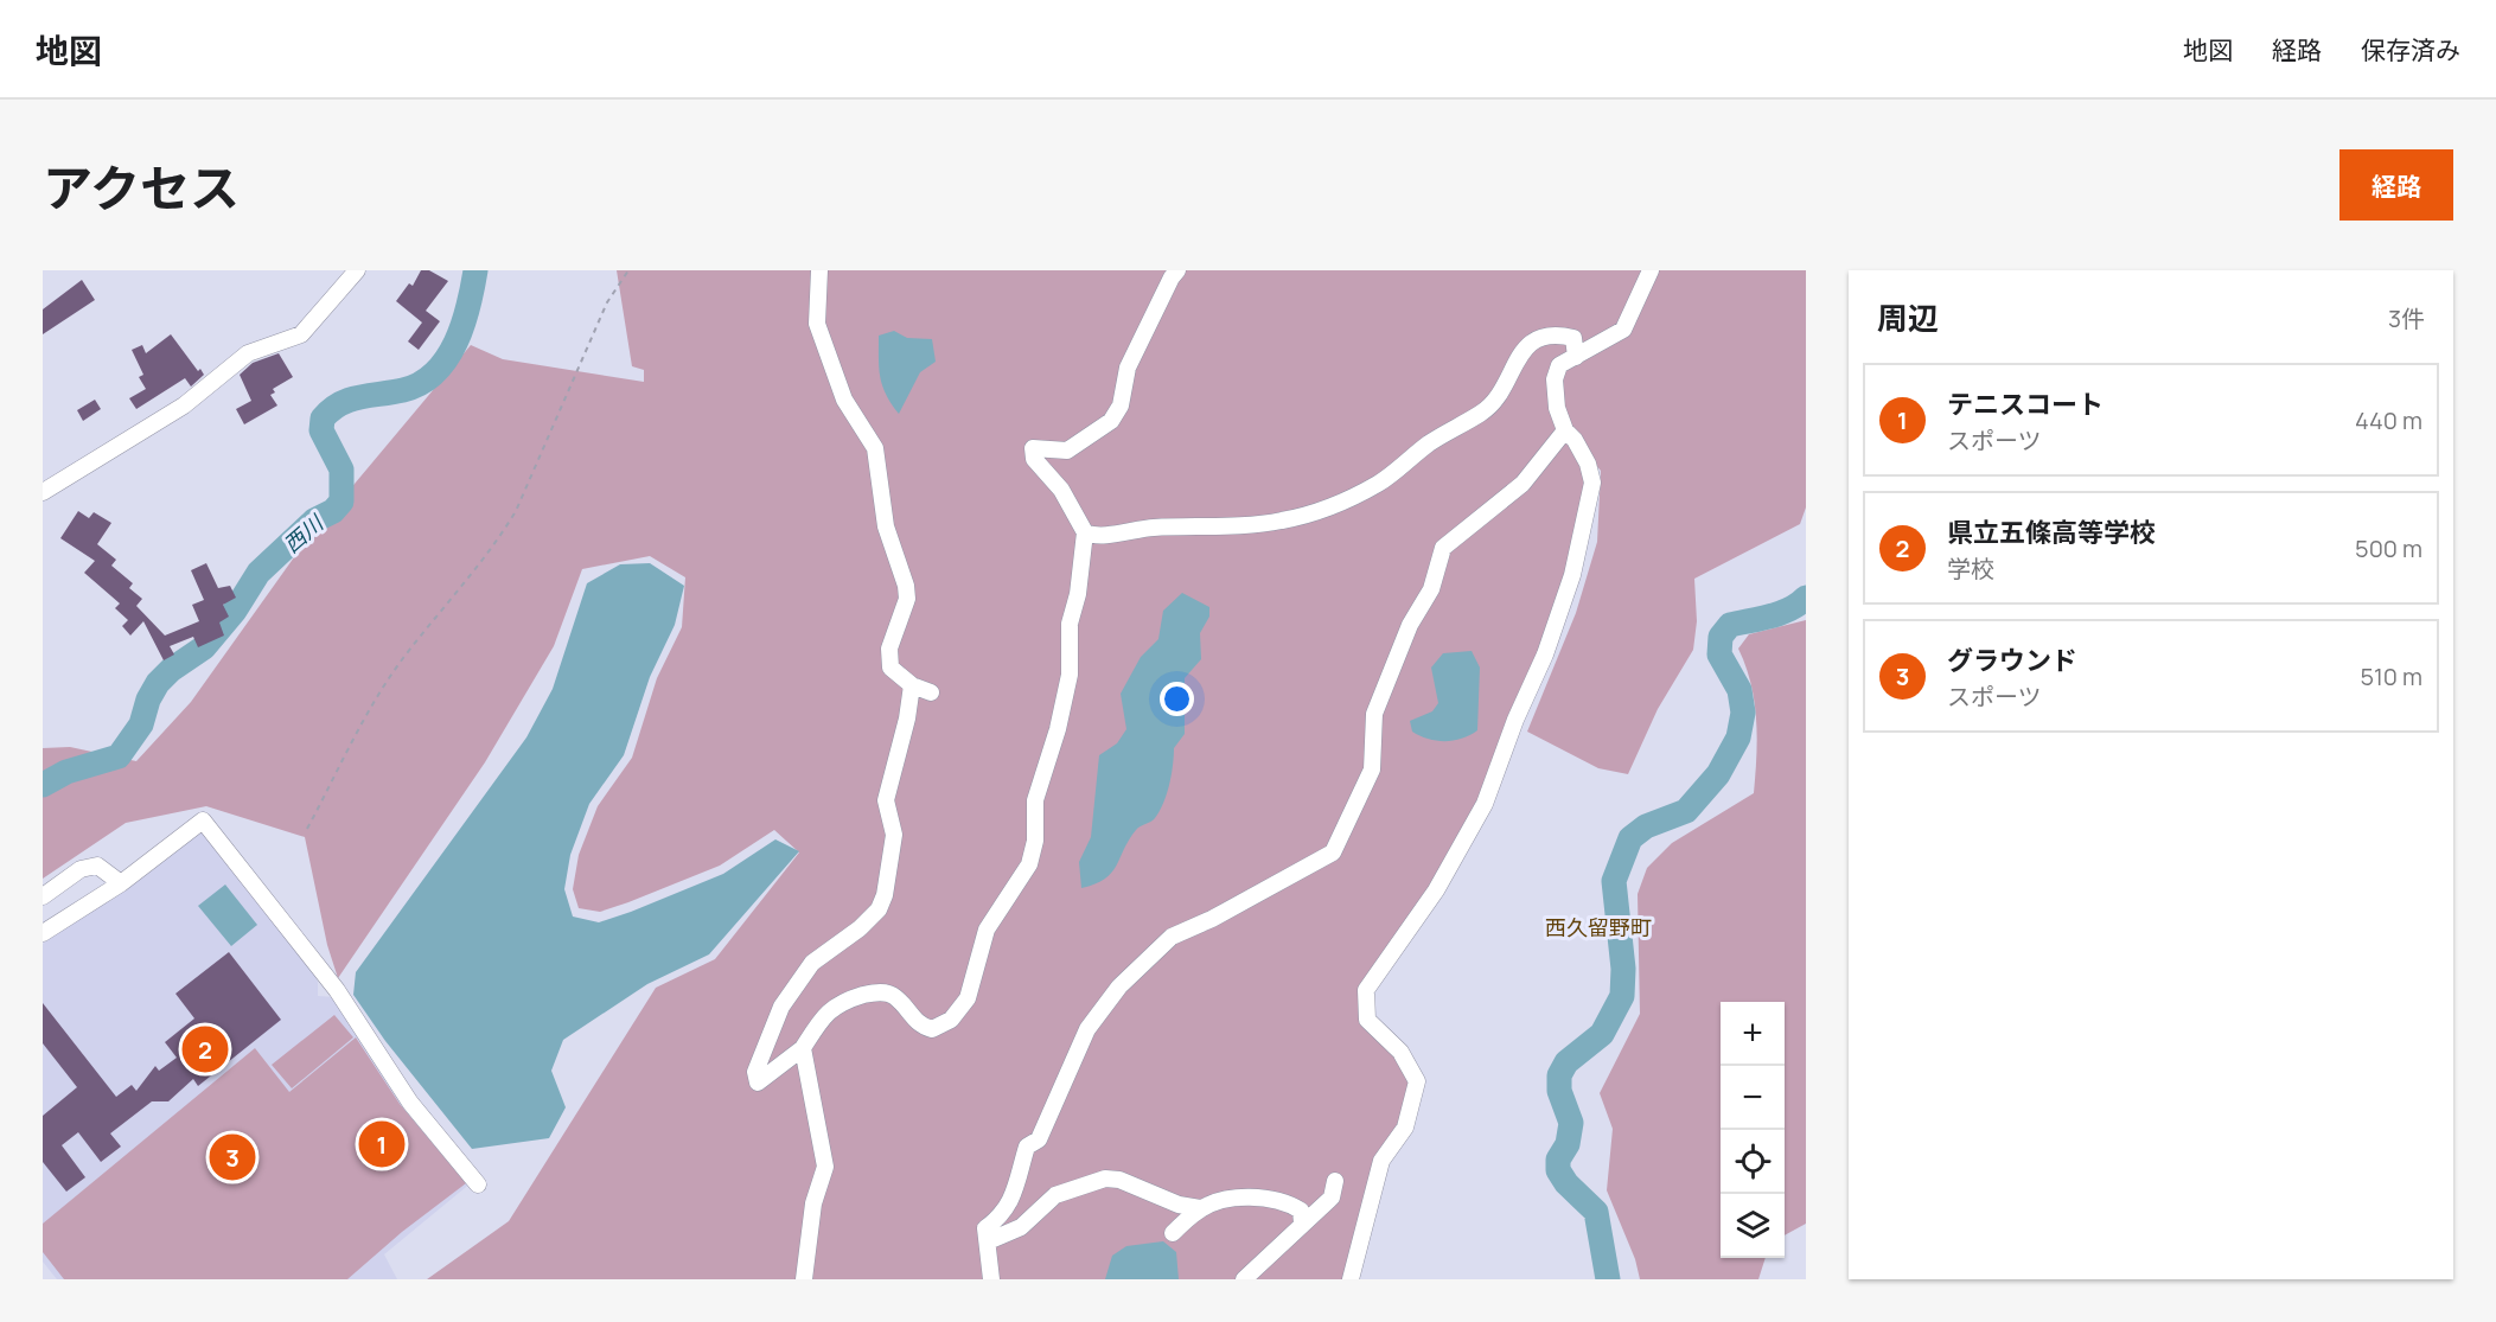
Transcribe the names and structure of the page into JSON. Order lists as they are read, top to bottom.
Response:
{
  "districts": ["西久留野町"],
  "water": ["西川"],
  "page": {
    "header": "地図",
    "nav": ["地図", "経路", "保存済み"],
    "title": "アクセス",
    "buttons": "経路",
    "heading": ["周辺", "3件"],
    "list": [
      {
        "mark": "1",
        "name": "テニスコート",
        "note": "スポーツ",
        "value": "440 m"
      },
      {
        "mark": "2",
        "name": "県立五條高等学校",
        "note": "学校",
        "value": "500 m"
      },
      {
        "mark": "3",
        "name": "グラウンド",
        "note": "スポーツ",
        "value": "510 m"
      }
    ],
    "map_buttons": ["+", "−"],
    "pins": ["2", "1", "3"]
  }
}
